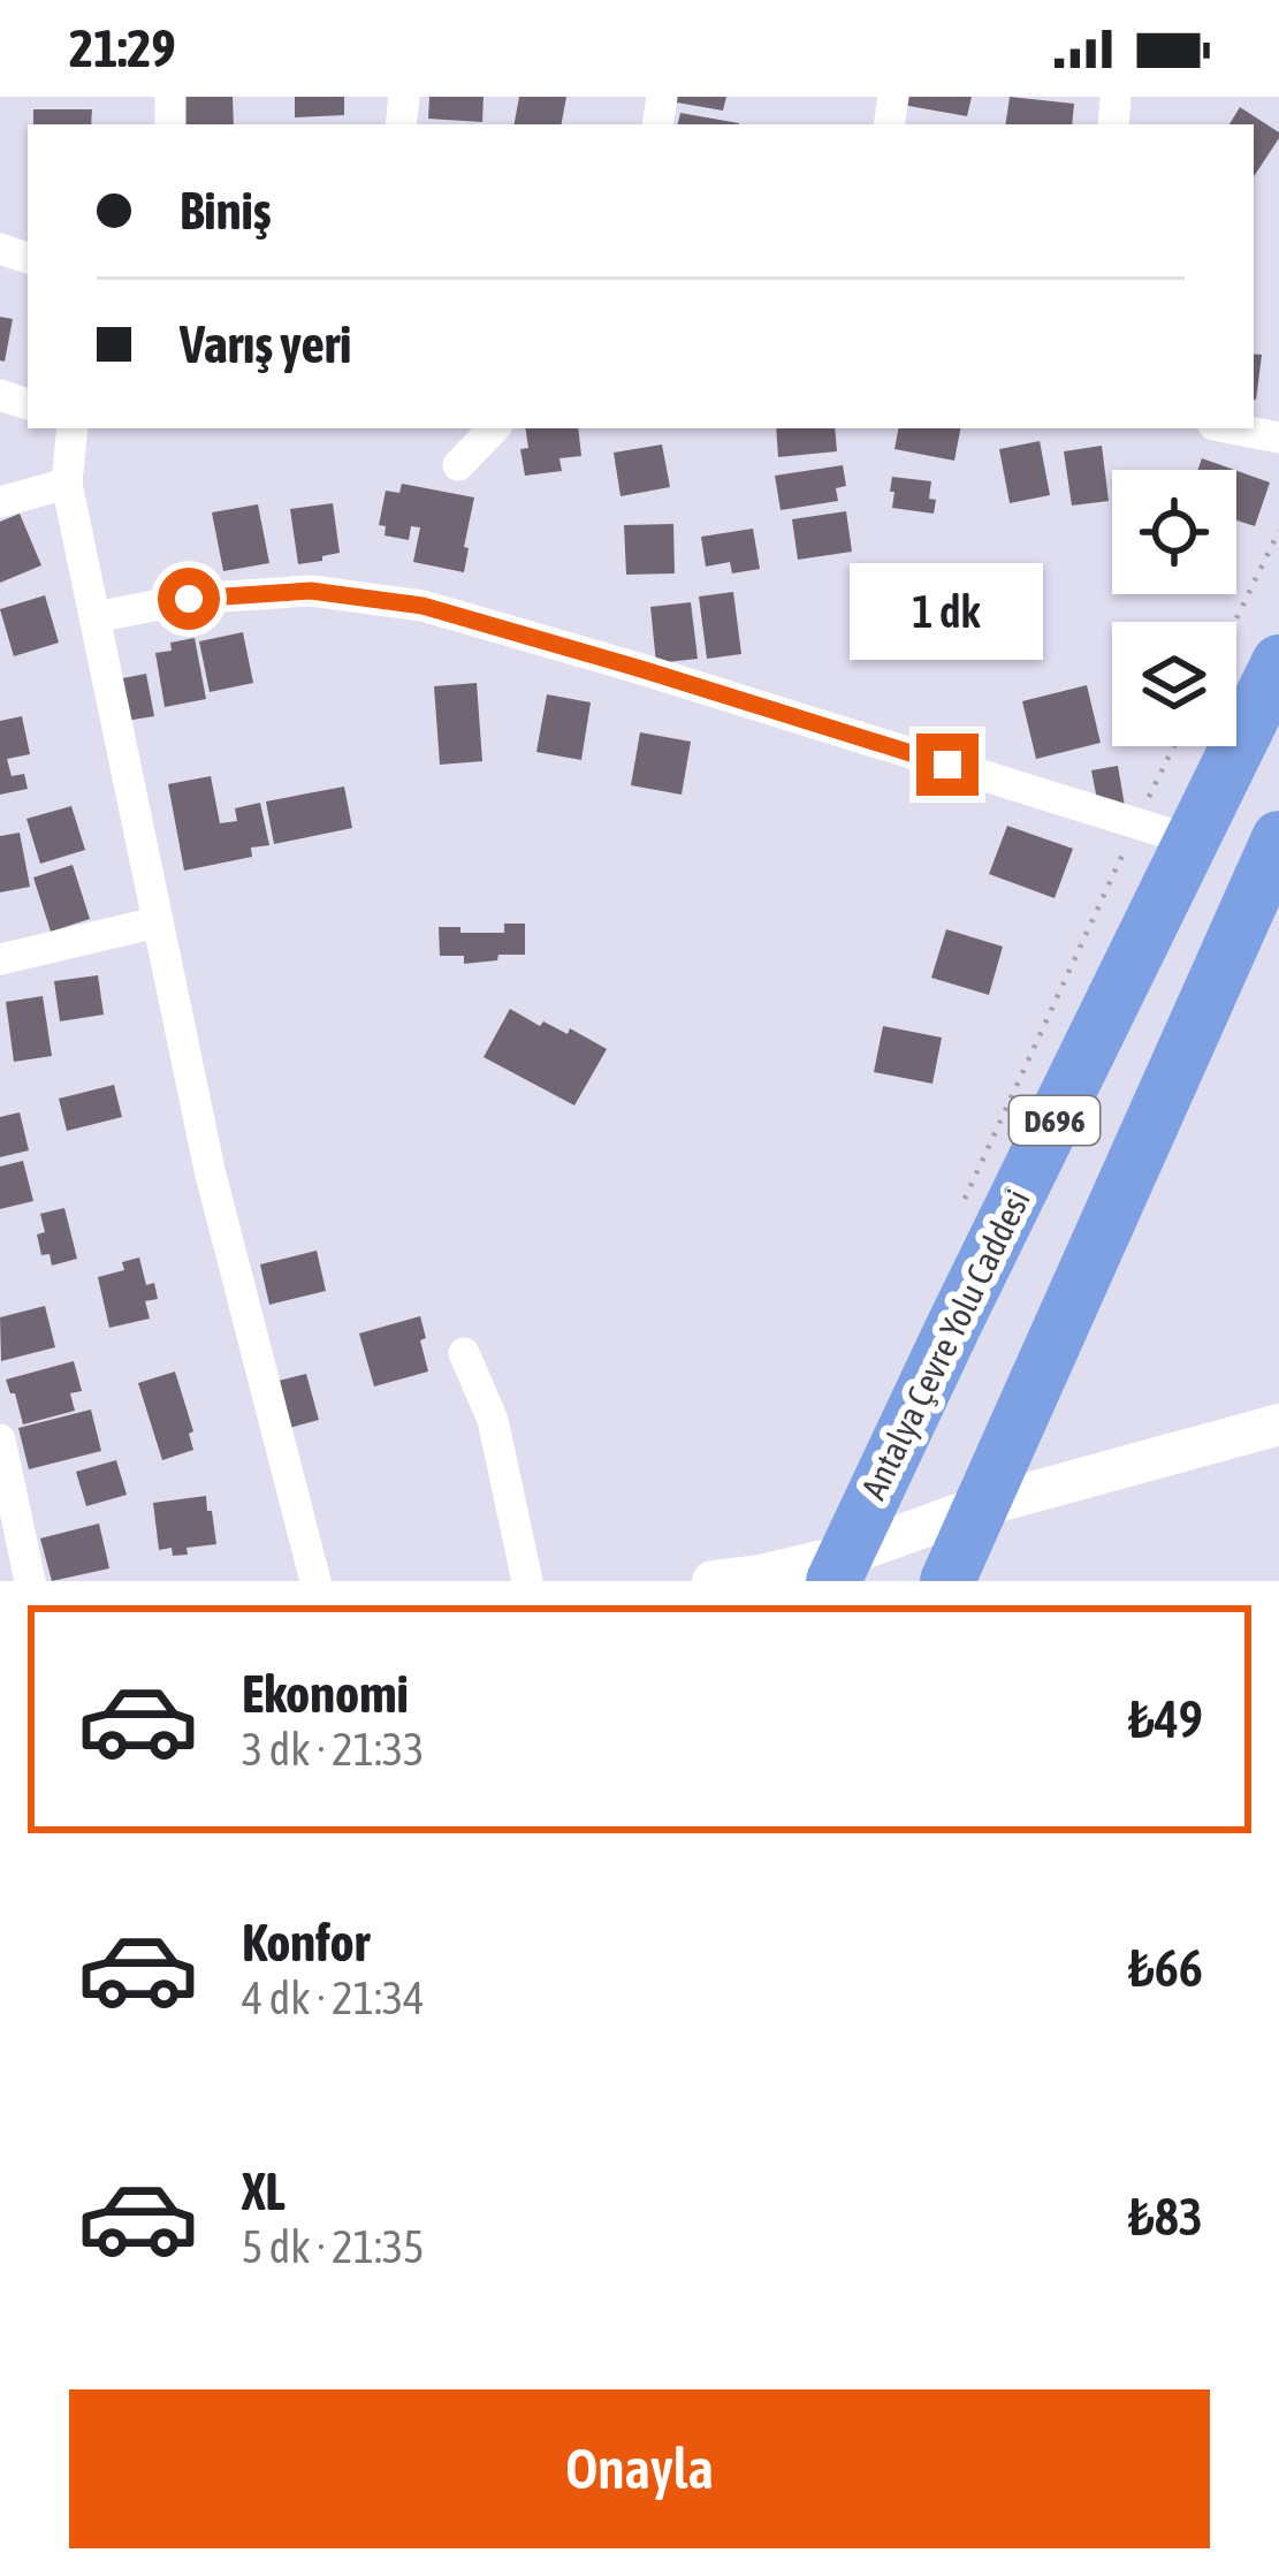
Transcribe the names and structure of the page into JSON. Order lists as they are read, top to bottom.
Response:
{
  "streets": {
    "highway": ["D696", "Antalya Çevre Yolu Caddesi"]
  },
  "page": {
    "status": "21:29",
    "banner": ["Biniş", "Varış yeri"],
    "bubble": "1 dk",
    "list": [
      {
        "name": "Ekonomi",
        "note": "3 dk · 21:33",
        "value": "₺49"
      },
      {
        "name": "Konfor",
        "note": "4 dk · 21:34",
        "value": "₺66"
      },
      {
        "name": "XL",
        "note": "5 dk · 21:35",
        "value": "₺83"
      }
    ],
    "buttons": "Onayla"
  }
}
